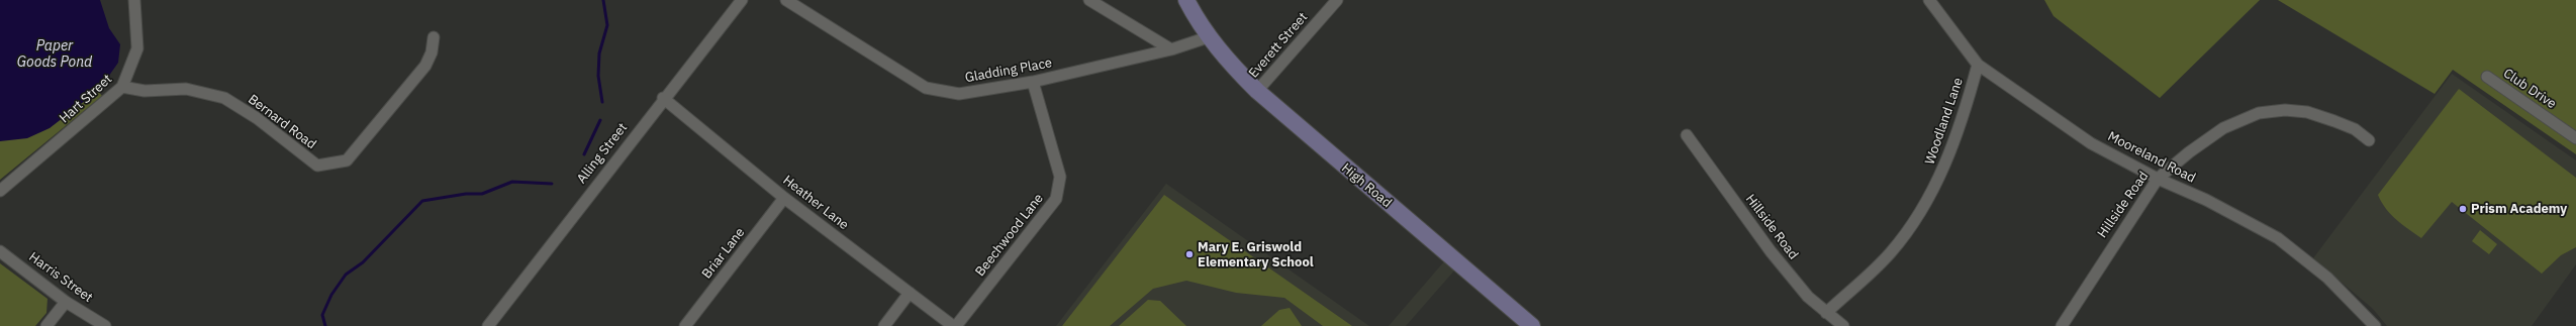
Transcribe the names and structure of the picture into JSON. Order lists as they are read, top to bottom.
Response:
{
  "streets": {
    "main road": ["High Road"],
    "street": [
      "Everett Street",
      "Gladding Place",
      "Club Drive",
      "Hart Street",
      "Woodland Lane",
      "Bernard Road",
      "Alling Street",
      "Mooreland Road",
      "Heather Lane",
      "Hillside Road",
      "Beechwood Lane",
      "Briar Lane",
      "Harris Street"
    ]
  },
  "crossings": [
    ["Everett Street", "High Road"],
    ["Gladding Place", "High Road"],
    ["Gladding Place", "Beechwood Lane"],
    ["Hart Street", "Bernard Road"],
    ["Woodland Lane", "Mooreland Road"],
    ["Woodland Lane", "Hillside Road"],
    ["Alling Street", "Heather Lane"],
    ["Mooreland Road", "Hillside Road"],
    ["Heather Lane", "Beechwood Lane"],
    ["Heather Lane", "Briar Lane"]
  ],
  "water": ["Paper Goods Pond"],
  "places": ["Prism Academy", "Mary E. Griswold Elementary School"]
}
